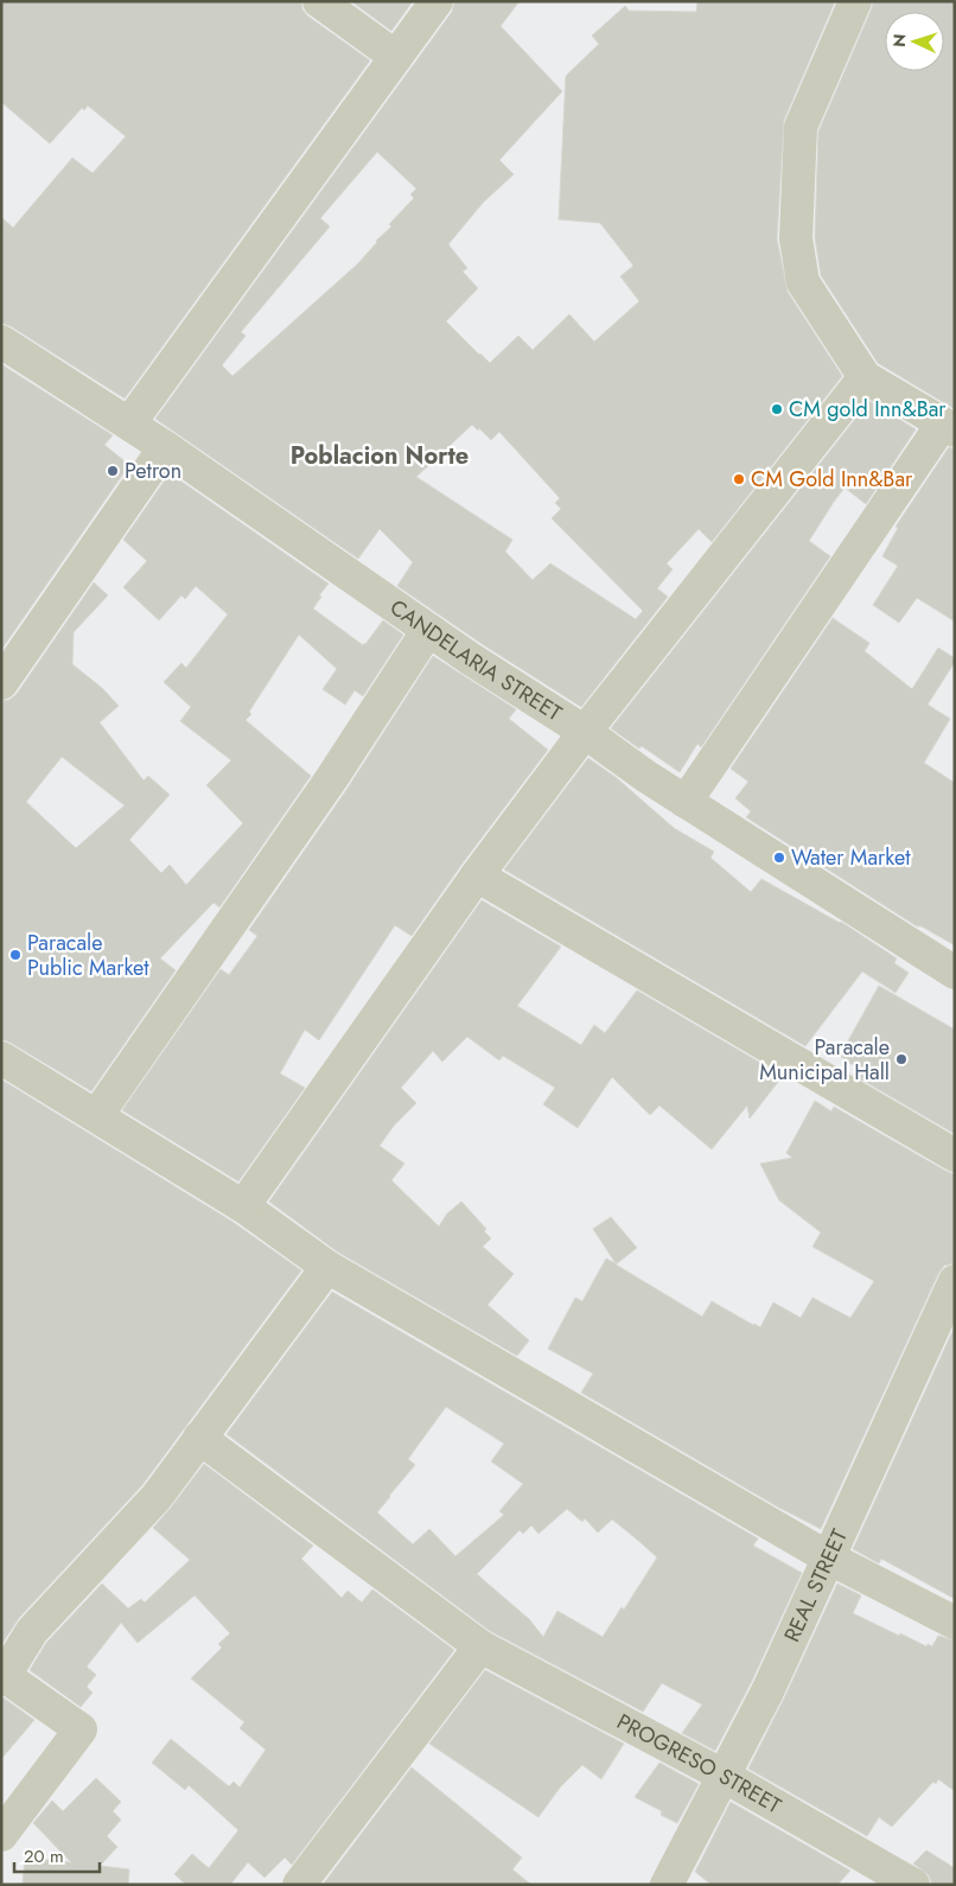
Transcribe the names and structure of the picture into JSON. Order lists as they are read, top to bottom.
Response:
{
  "streets": {
    "street": ["CANDELARIA STREET", "REAL STREET", "PROGRESO STREET"]
  },
  "crossings": [
    ["REAL STREET", "PROGRESO STREET"]
  ],
  "districts": ["Poblacion Norte"],
  "places": [
    "CM gold Inn&Bar",
    "Petron",
    "CM Gold Inn&Bar",
    "Water Market",
    "Paracale Public Market",
    "Paracale Municipal Hall"
  ],
  "scale_bar": "20 m",
  "north": "left"
}
